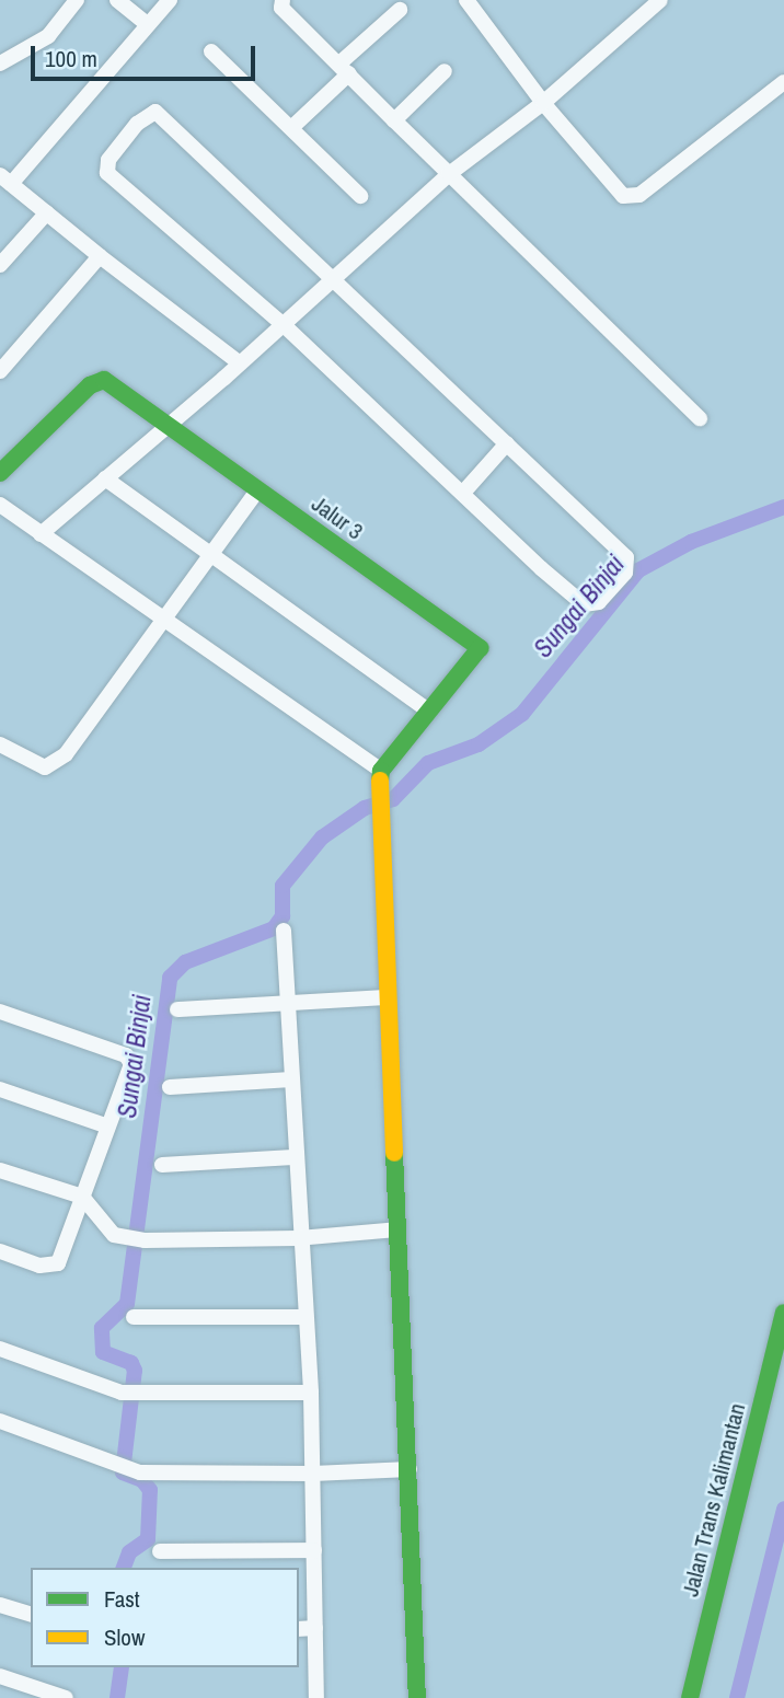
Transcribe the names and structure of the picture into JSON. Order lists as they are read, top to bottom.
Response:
{
  "streets": {
    "main road": ["Jalur 3", "Jalan Trans Kalimantan"]
  },
  "water": ["Sungai Binjai"],
  "legend": ["Fast", "Slow"],
  "scale_bar": "100 m"
}
